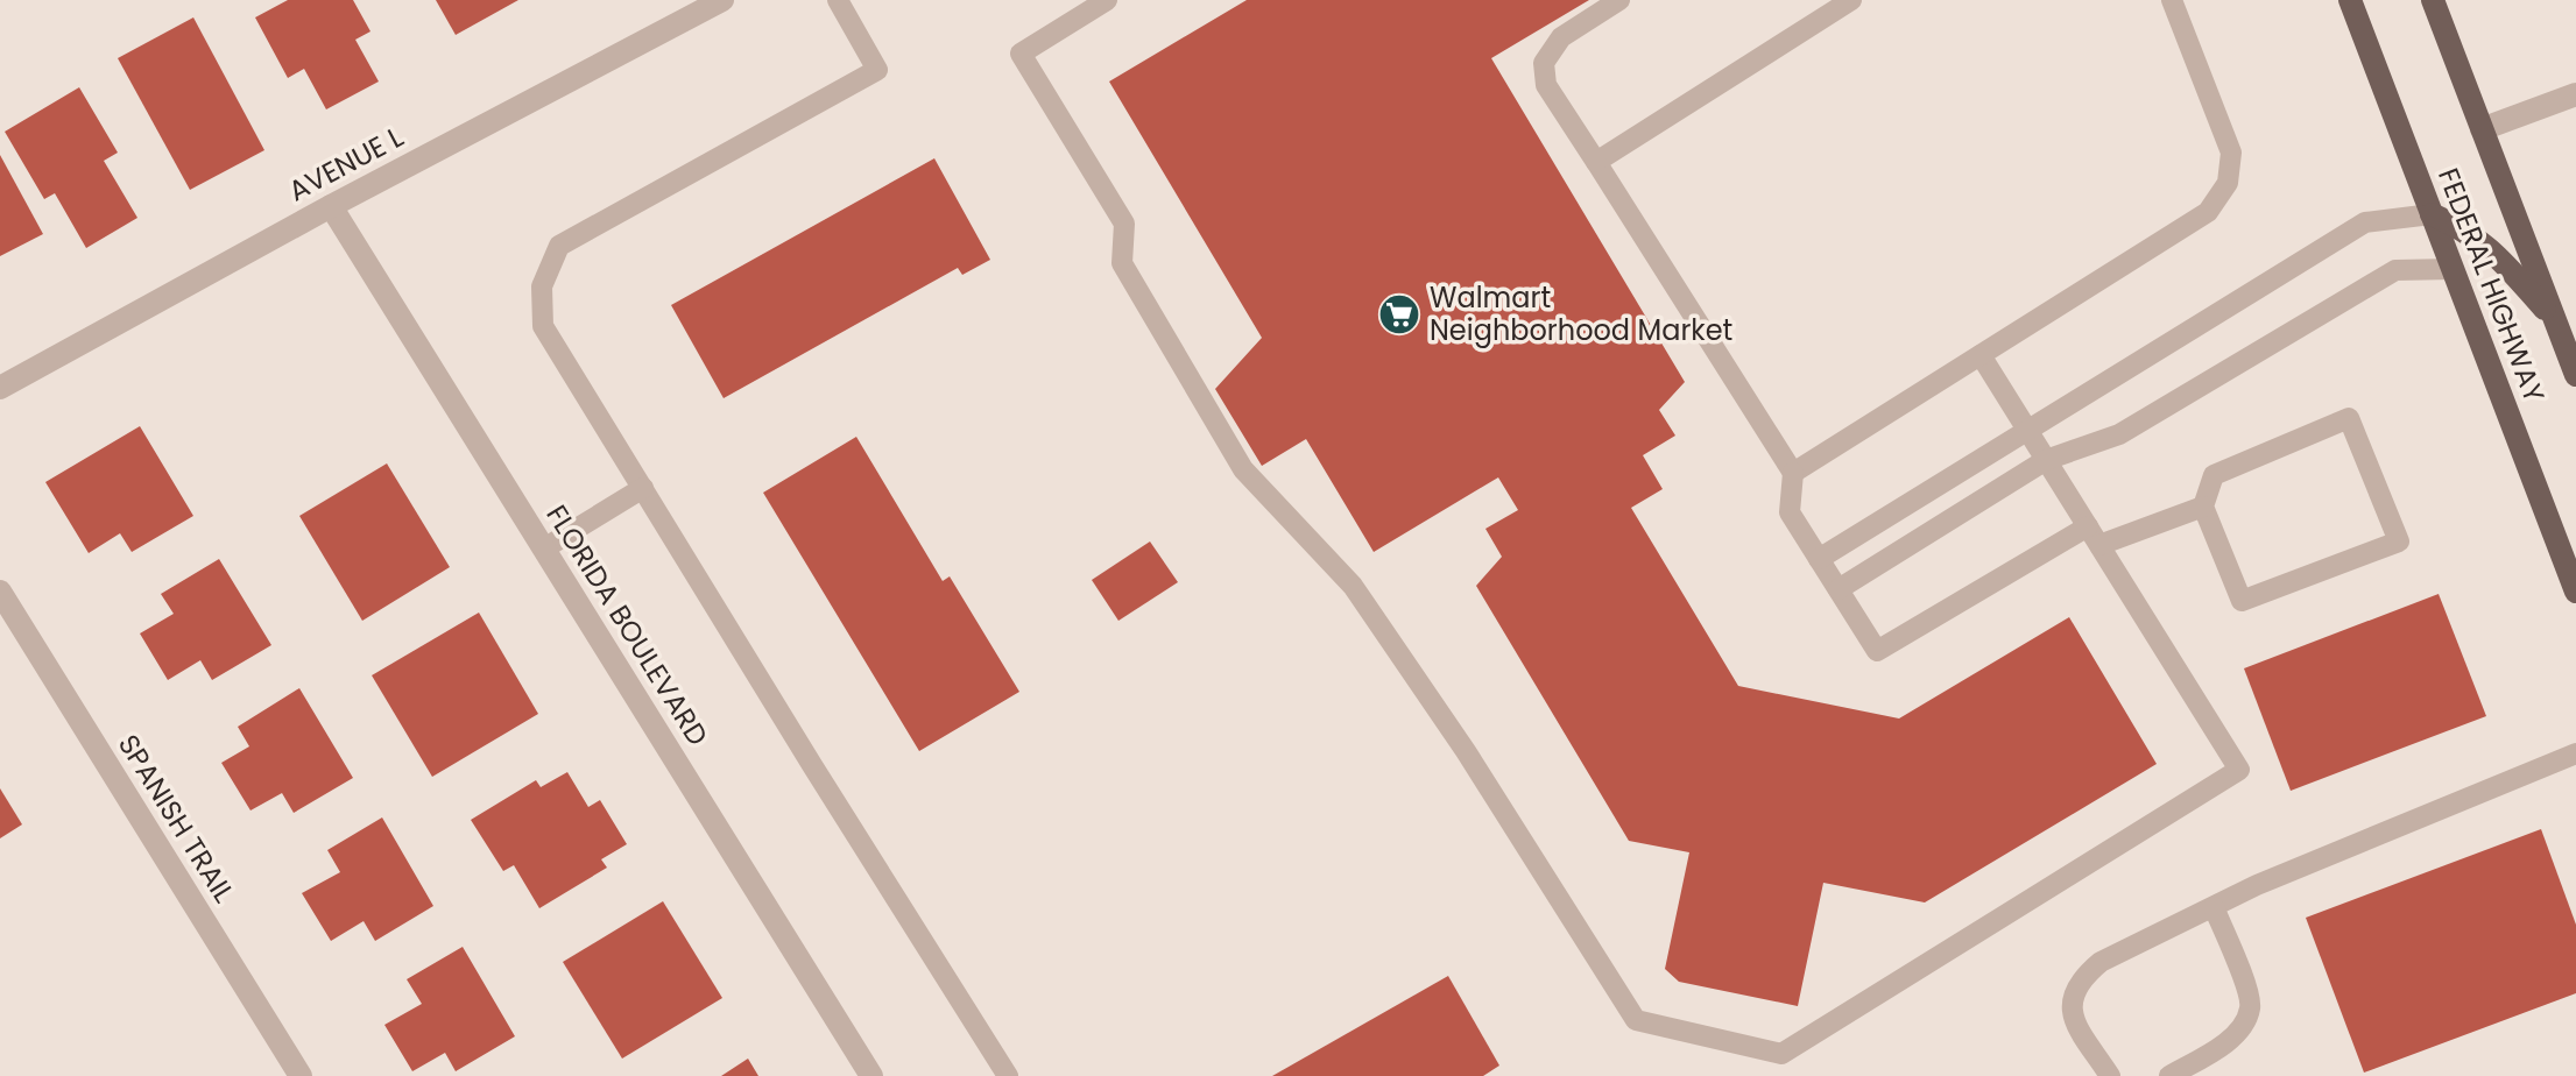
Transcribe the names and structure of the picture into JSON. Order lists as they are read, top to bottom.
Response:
{
  "streets": {
    "main road": ["FEDERAL HIGHWAY"],
    "street": ["AVENUE L", "FLORIDA BOULEVARD", "SPANISH TRAIL"]
  },
  "crossings": [
    ["AVENUE L", "FLORIDA BOULEVARD"]
  ],
  "places": {
    "supermarket": ["Walmart Neighborhood Market"]
  }
}
